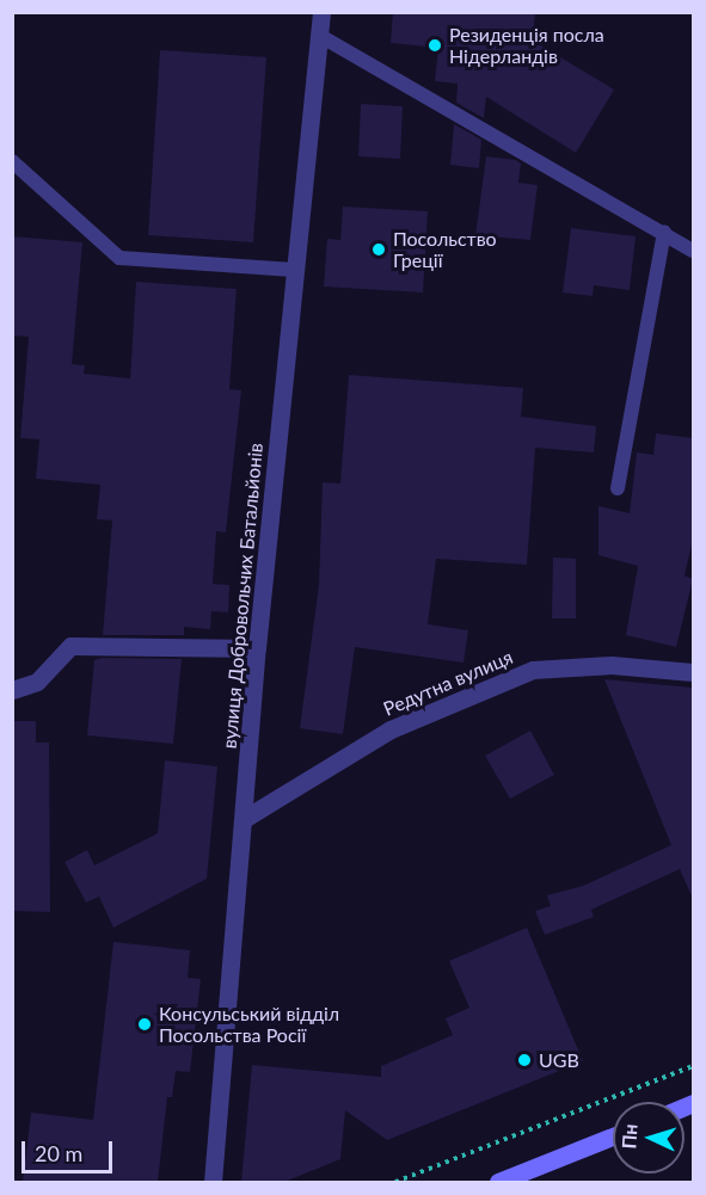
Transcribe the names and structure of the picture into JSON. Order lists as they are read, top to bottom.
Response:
{
  "streets": {
    "street": ["вулиця Добровольчих Батальйонів", "Редутна вулиця"]
  },
  "crossings": [
    ["вулиця Добровольчих Батальйонів", "Редутна вулиця"]
  ],
  "places": [
    "Резиденція посла Нідерландів",
    "Посольство Греції",
    "Консульський відділ Посольства Росії",
    "UGB"
  ],
  "scale_bar": "20 m",
  "north": "left"
}
